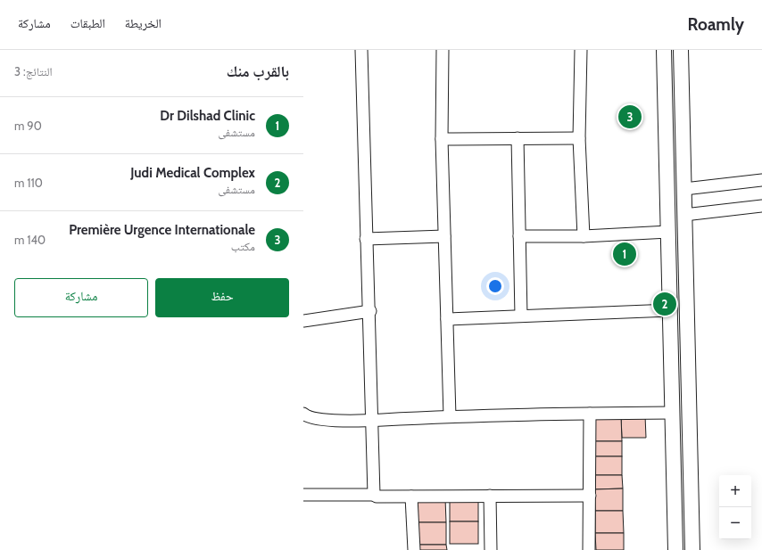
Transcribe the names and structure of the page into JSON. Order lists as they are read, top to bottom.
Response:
{
  "page": {
    "header": "Roamly",
    "nav": ["الخريطة", "الطبقات", "مشاركة"],
    "heading": ["بالقرب منك", "النتائج: 3"],
    "list": [
      {
        "mark": "1",
        "name": "Dr Dilshad Clinic",
        "note": "مستشفى",
        "value": "90 m"
      },
      {
        "mark": "2",
        "name": "Judi Medical Complex",
        "note": "مستشفى",
        "value": "110 m"
      },
      {
        "mark": "3",
        "name": "Première Urgence Internationale",
        "note": "مكتب",
        "value": "140 m"
      }
    ],
    "pins": ["3", "1", "2"],
    "buttons": ["حفظ", "مشاركة"],
    "map_buttons": ["+", "−"]
  }
}
